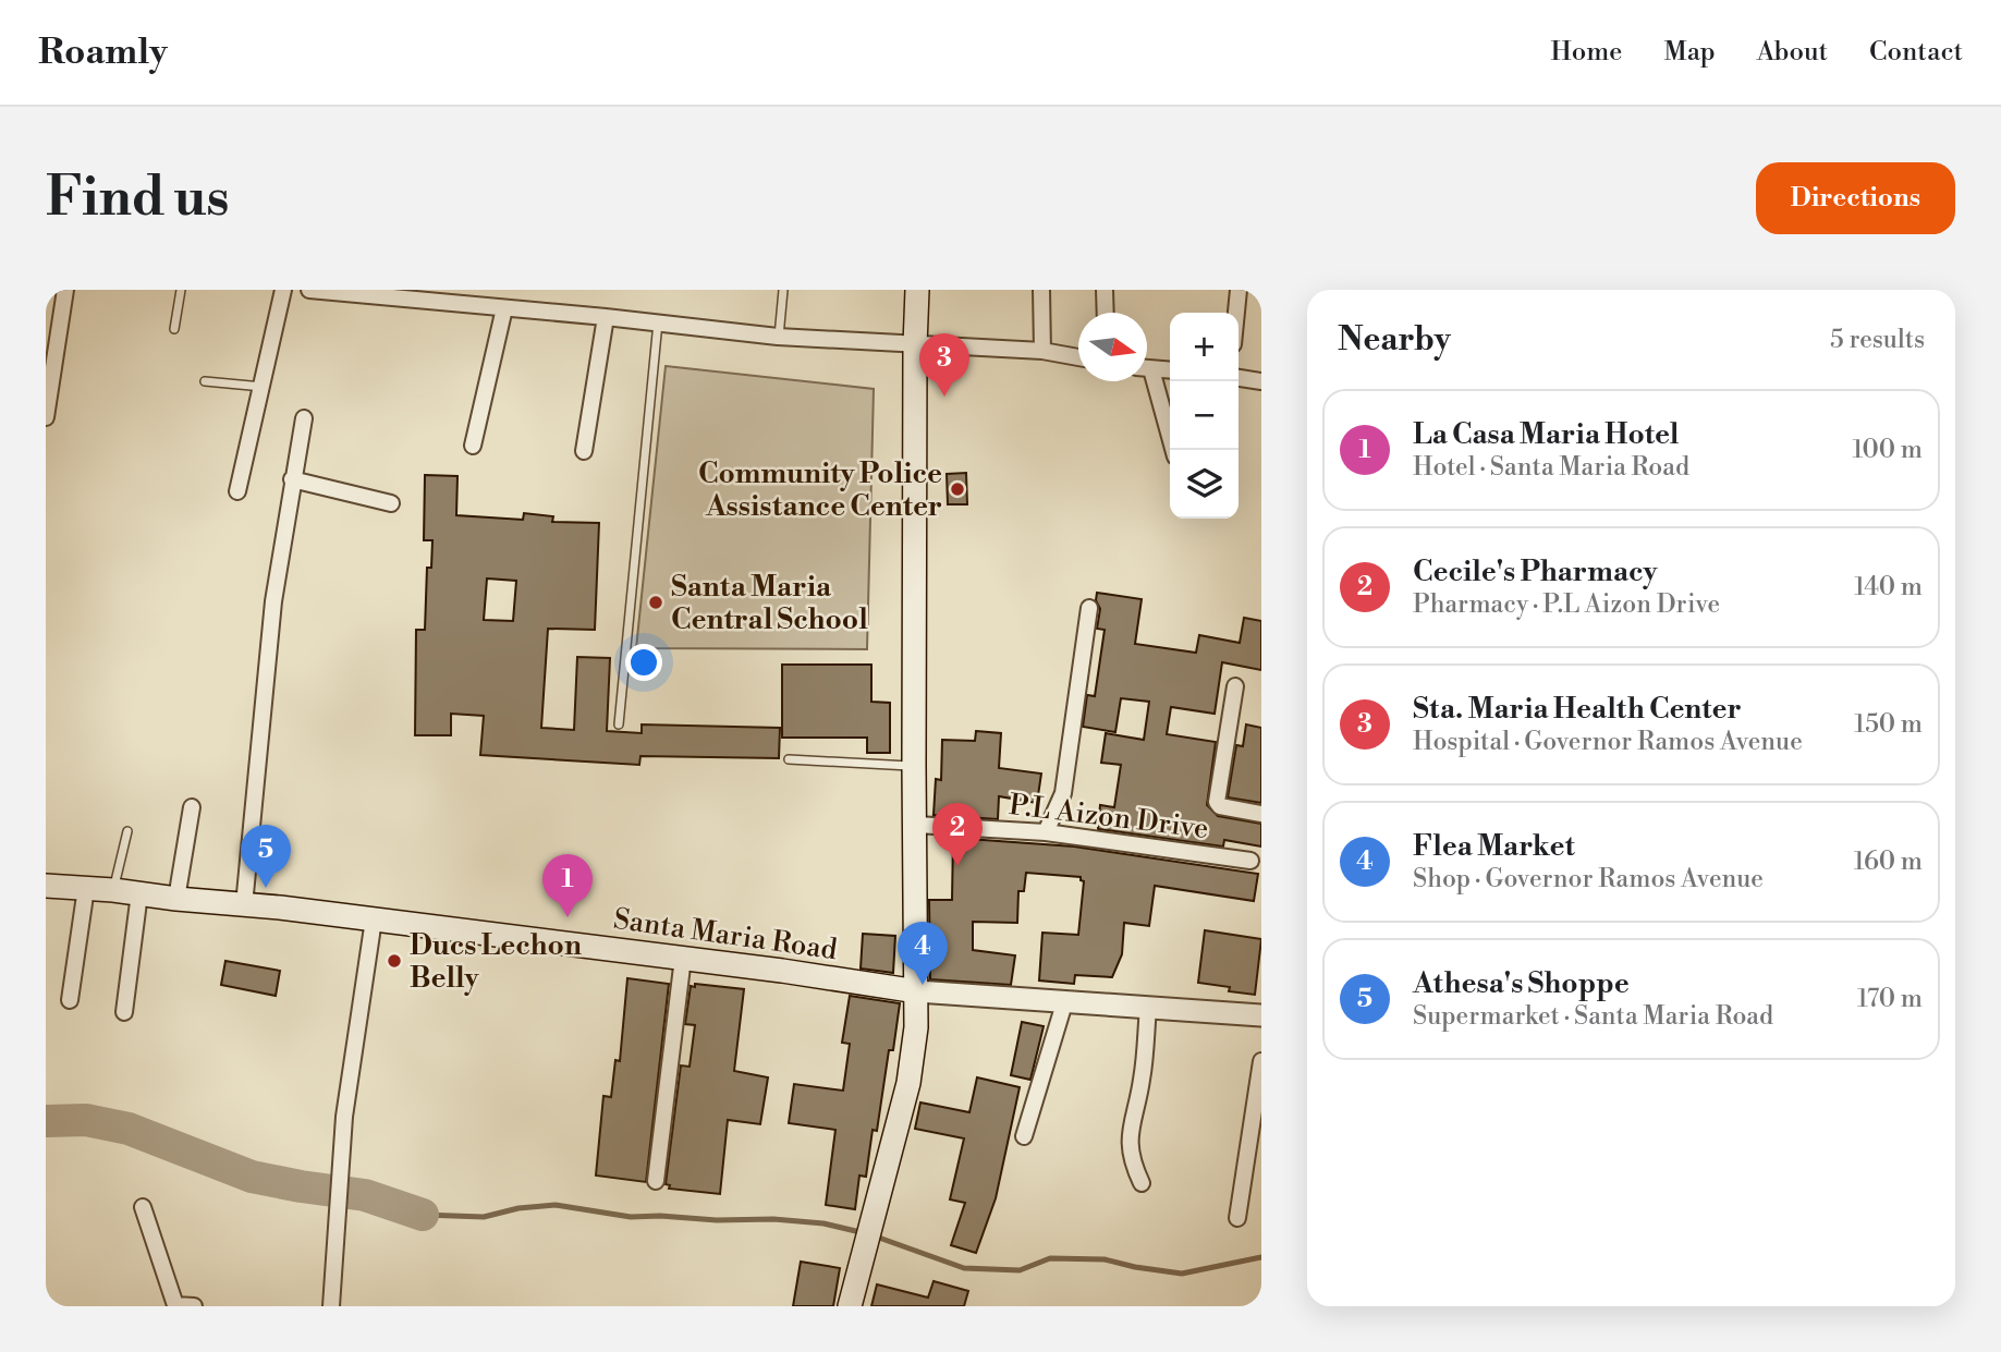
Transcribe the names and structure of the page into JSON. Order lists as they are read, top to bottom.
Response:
{
  "streets": {
    "main road": ["Santa Maria Road"],
    "street": ["P.L Aizon Drive"]
  },
  "places": ["Community Police Assistance Center", "Santa Maria Central School", "Ducs Lechon Belly"],
  "north": "right",
  "page": {
    "header": "Roamly",
    "nav": [
      "Home",
      "Map",
      "About",
      "Contact"
    ],
    "buttons": "Directions",
    "title": "Find us",
    "heading": ["Nearby", "5 results"],
    "map_buttons": ["+", "−"],
    "pins": [
      "3",
      "2",
      "5",
      "1",
      "4"
    ],
    "list": [
      {
        "mark": "1",
        "name": "La Casa Maria Hotel",
        "note": "Hotel · Santa Maria Road",
        "value": "100 m"
      },
      {
        "mark": "2",
        "name": "Cecile's Pharmacy",
        "note": "Pharmacy · P.L Aizon Drive",
        "value": "140 m"
      },
      {
        "mark": "3",
        "name": "Sta. Maria Health Center",
        "note": "Hospital · Governor Ramos Avenue",
        "value": "150 m"
      },
      {
        "mark": "4",
        "name": "Flea Market",
        "note": "Shop · Governor Ramos Avenue",
        "value": "160 m"
      },
      {
        "mark": "5",
        "name": "Athesa's Shoppe",
        "note": "Supermarket · Santa Maria Road",
        "value": "170 m"
      }
    ]
  }
}
